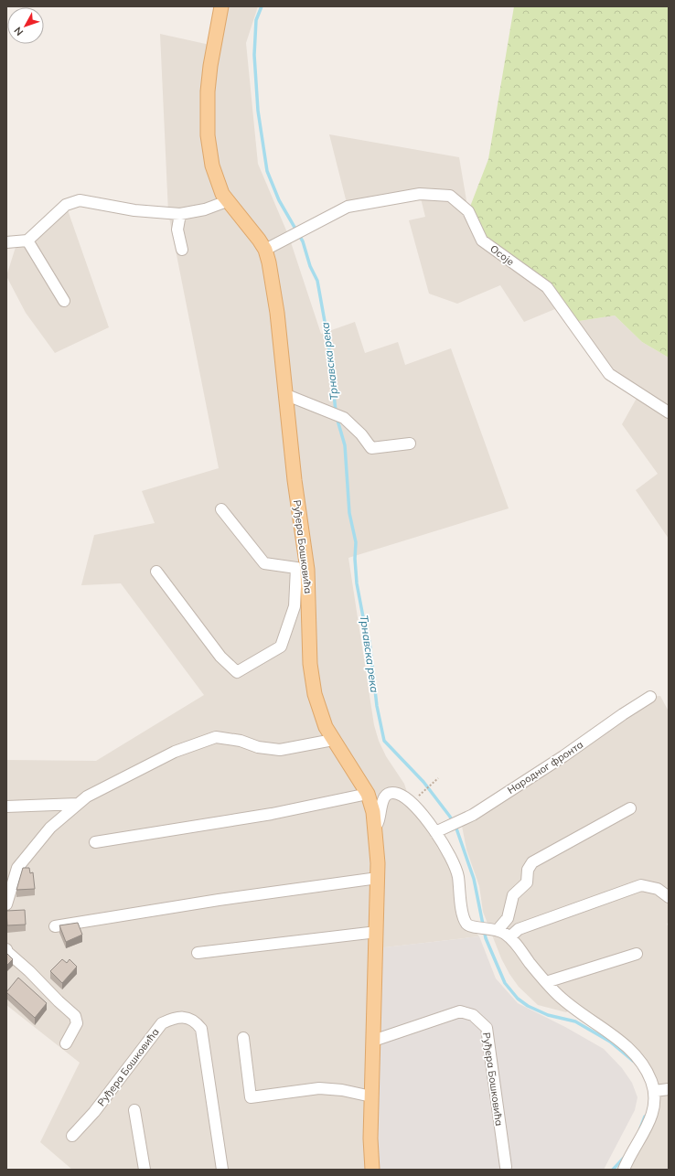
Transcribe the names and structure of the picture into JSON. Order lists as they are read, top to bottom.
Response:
{
  "streets": {
    "main road": ["Руђера Бошковића"],
    "street": ["Осоје", "Народног фронта"]
  },
  "crossings": [
    ["Осоје", "Руђера Бошковића"],
    ["Руђера Бошковића", "Народног фронта"]
  ],
  "water": ["Трнавска река"],
  "north": "bottom left"
}
